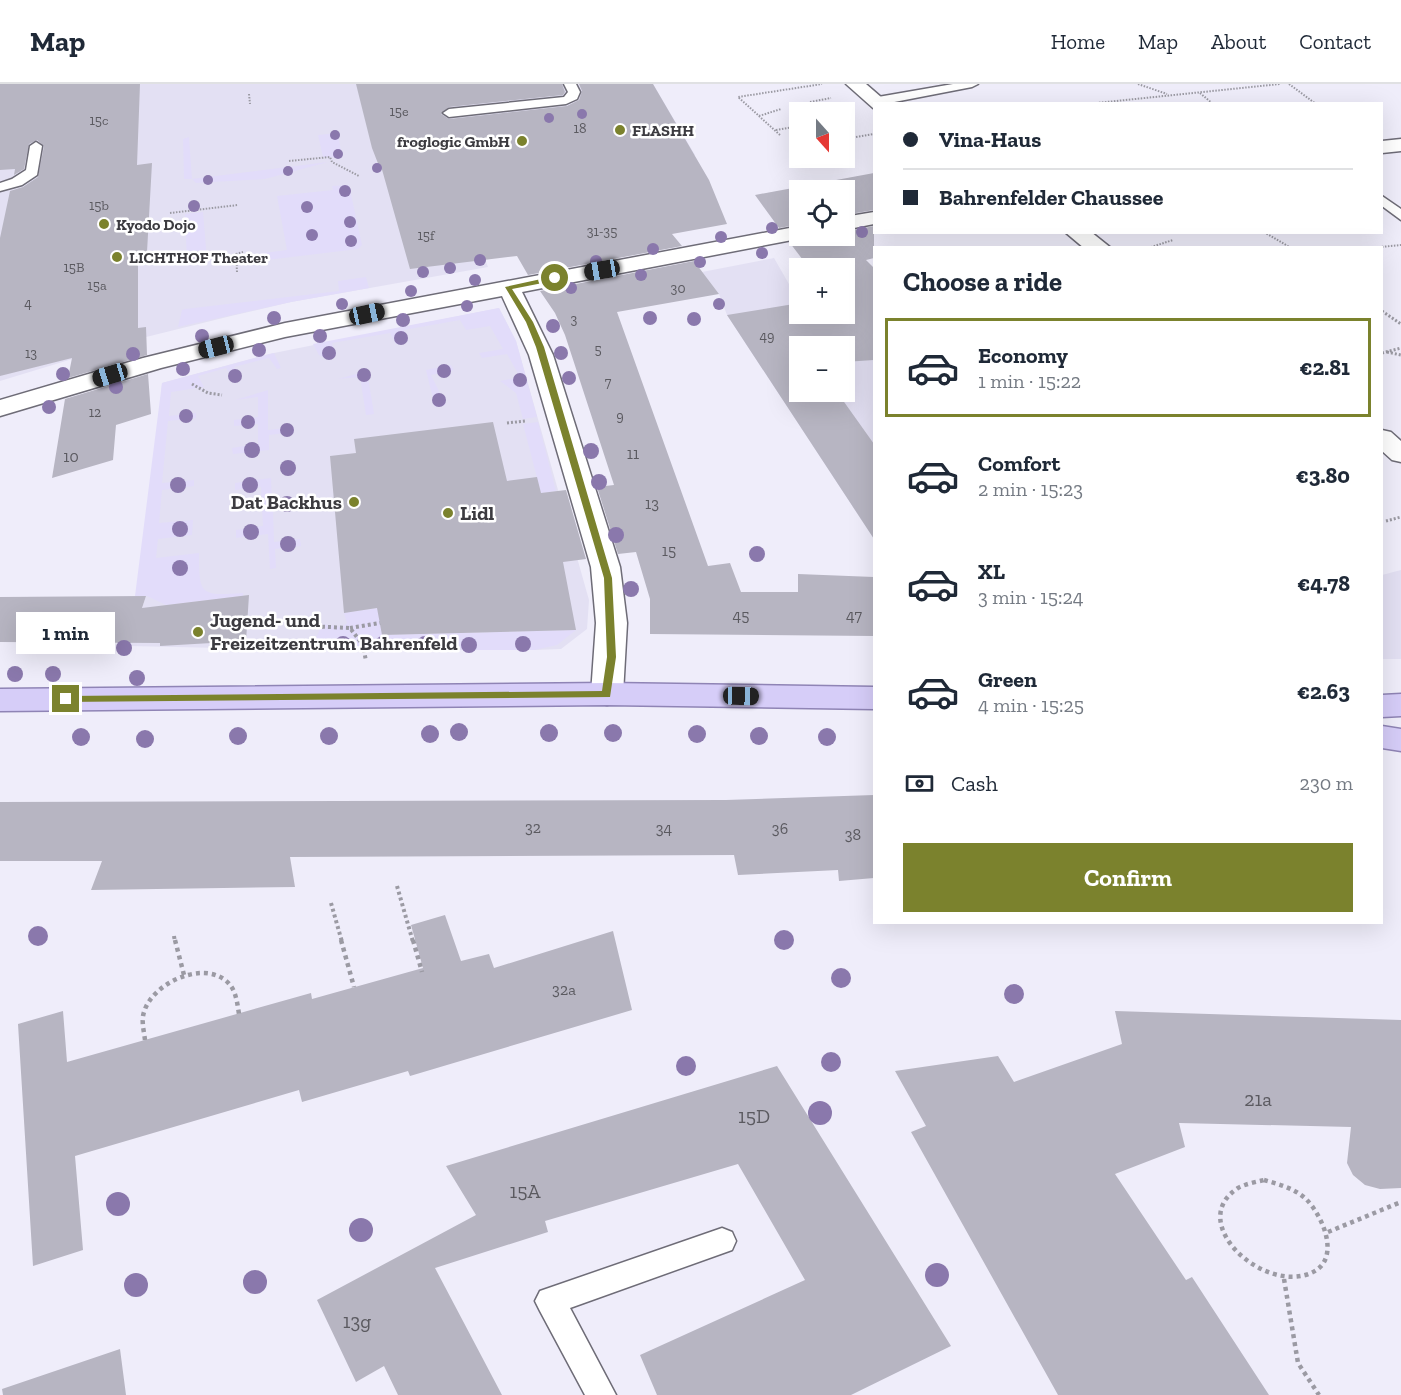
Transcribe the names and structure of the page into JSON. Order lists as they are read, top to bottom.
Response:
{
  "places": [
    "FLASHH",
    "froglogic GmbH",
    "Kyodo Dojo",
    "LICHTHOF Theater",
    "Dat Backhus",
    "Lidl",
    "Jugend- und Freizeitzentrum Bahrenfeld"
  ],
  "house_numbers": [
    "15e",
    "15c",
    "18",
    "15b",
    "31-35",
    "15f",
    "15B",
    "15a",
    "30",
    "4",
    "3",
    "49",
    "5",
    "13",
    "7",
    "12",
    "9",
    "11",
    "10",
    "13",
    "15",
    "45",
    "47",
    "32",
    "34",
    "36",
    "38",
    "32a",
    "21a",
    "15D",
    "15A",
    "13g"
  ],
  "north": "bottom",
  "page": {
    "header": "Map",
    "nav": [
      "Home",
      "Map",
      "About",
      "Contact"
    ],
    "map_buttons": ["+", "−"],
    "banner": ["Vina-Haus", "Bahrenfelder Chaussee"],
    "heading": "Choose a ride",
    "list": [
      {
        "name": "Economy",
        "note": "1 min · 15:22",
        "value": "€2.81"
      },
      {
        "name": "Comfort",
        "note": "2 min · 15:23",
        "value": "€3.80"
      },
      {
        "name": "XL",
        "note": "3 min · 15:24",
        "value": "€4.78"
      },
      {
        "name": "Green",
        "note": "4 min · 15:25",
        "value": "€2.63"
      }
    ],
    "bubble": "1 min",
    "pay": ["Cash", "230 m"],
    "buttons": "Confirm"
  }
}
